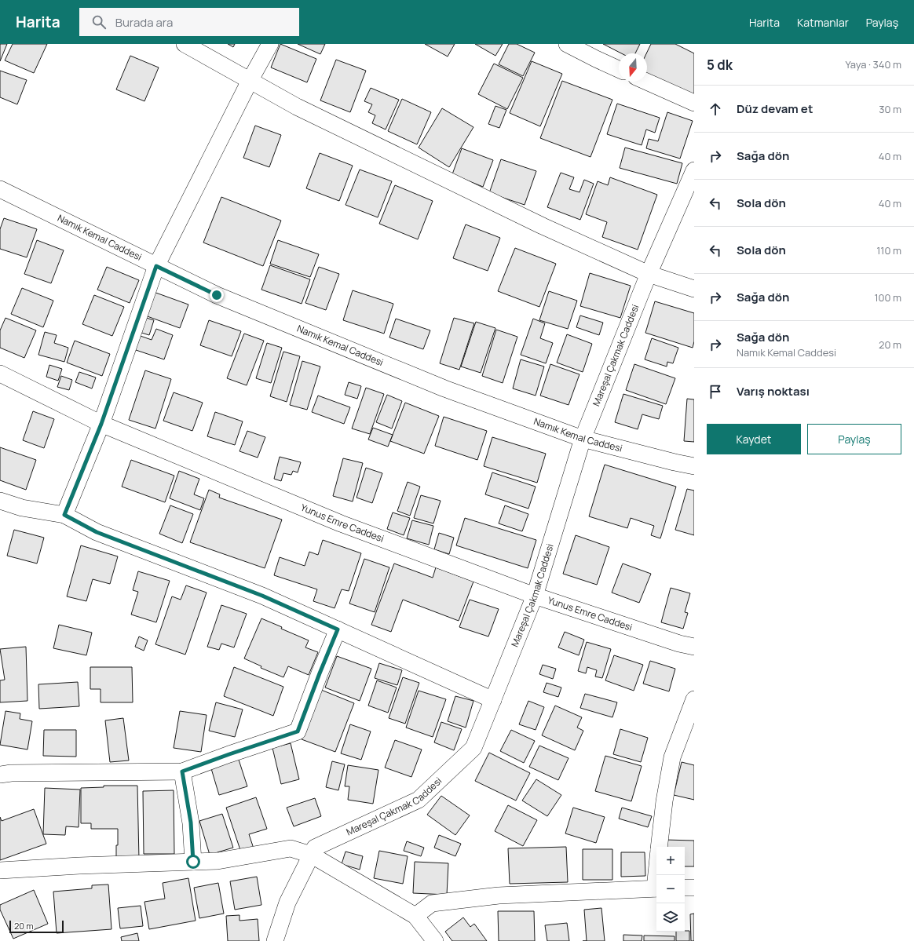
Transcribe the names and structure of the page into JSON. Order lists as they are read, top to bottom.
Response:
{
  "streets": {
    "street": ["Namık Kemal Caddesi", "Mareşal Çakmak Caddesi", "Yunus Emre Caddesi"]
  },
  "crossings": [
    ["Namık Kemal Caddesi", "Mareşal Çakmak Caddesi"],
    ["Mareşal Çakmak Caddesi", "Yunus Emre Caddesi"]
  ],
  "scale_bar": "20 m",
  "north": "bottom",
  "page": {
    "header": "Harita",
    "search": "Burada ara",
    "nav": ["Harita", "Katmanlar", "Paylaş"],
    "heading": ["5 dk", "Yaya · 340 m"],
    "list": [
      ["Düz devam et", "30 m"],
      ["Sağa dön", "40 m"],
      ["Sola dön", "40 m"],
      ["Sola dön", "110 m"],
      ["Sağa dön", "100 m"],
      ["Sağa dön", "Namık Kemal Caddesi", "20 m"],
      "Varış noktası"
    ],
    "buttons": ["Kaydet", "Paylaş"],
    "map_buttons": ["+", "−"],
    "scale": "20 m"
  }
}
